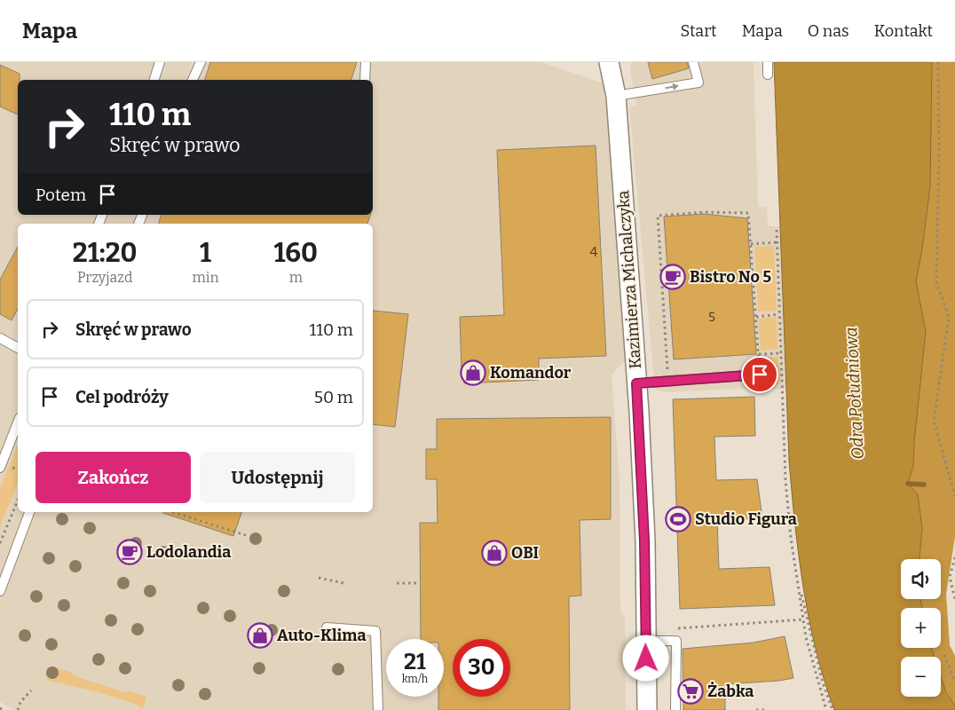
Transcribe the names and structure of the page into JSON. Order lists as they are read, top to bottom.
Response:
{
  "streets": {
    "street": ["Kazimierza Michalczyka"]
  },
  "water": ["Odra Południowa"],
  "places": {
    "cafe": ["Bistro No 5", "Lodolandia"],
    "shop": ["Komandor", "OBI", "Auto-Klima"],
    "sports": ["Studio Figura"],
    "supermarket": ["Żabka"]
  },
  "house_numbers": ["4", "5"],
  "page": {
    "header": "Mapa",
    "nav": [
      "Start",
      "Mapa",
      "O nas",
      "Kontakt"
    ],
    "turn": ["110 m", "Skręć w prawo"],
    "then": "Potem",
    "eta": [
      "21:20",
      "Przyjazd",
      "1",
      "min",
      "160",
      "m"
    ],
    "list": [
      {
        "name": "Skręć w prawo",
        "value": "110 m"
      },
      {
        "name": "Cel podróży",
        "value": "50 m"
      }
    ],
    "buttons": ["Zakończ", "Udostępnij"],
    "map_buttons": ["+", "−"],
    "speed": "21 km/h",
    "limit": "30"
  }
}
